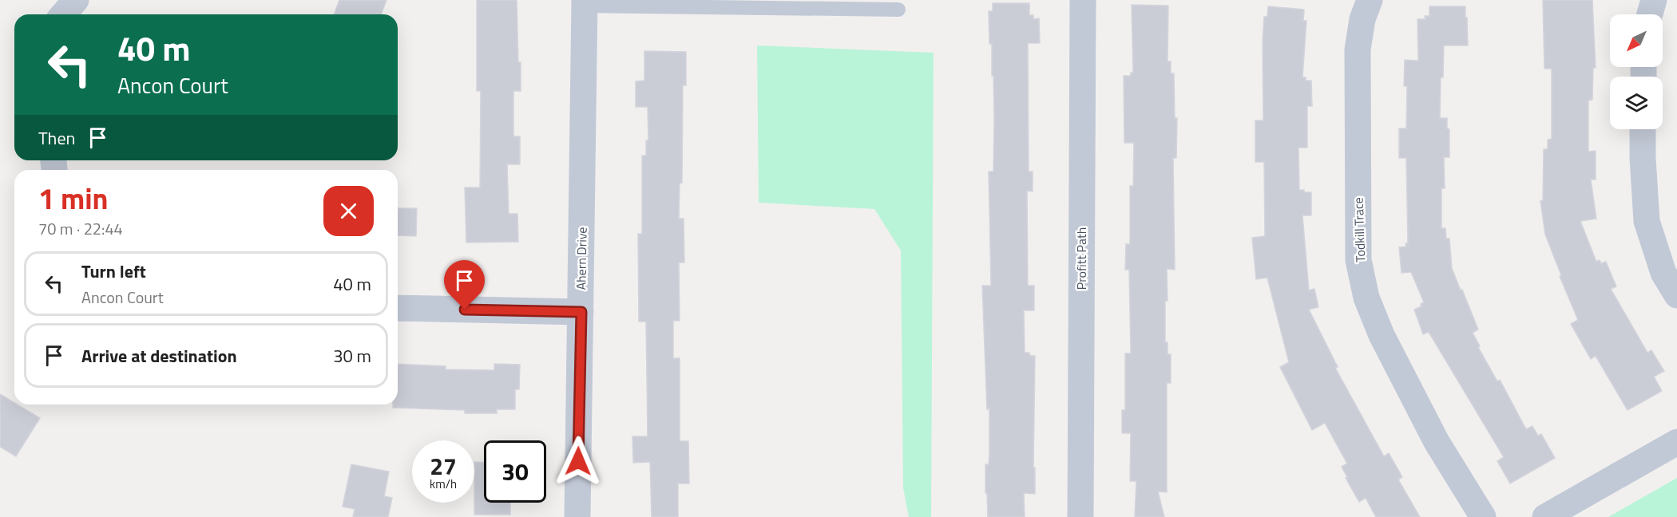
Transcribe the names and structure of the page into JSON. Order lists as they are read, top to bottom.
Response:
{
  "streets": {
    "street": ["Todkill Trace", "Ahern Drive", "Profitt Path"]
  },
  "north": "bottom left",
  "page": {
    "turn": ["40 m", "Ancon Court"],
    "then": "Then",
    "heading": ["1 min", "70 m · 22:44"],
    "list": [
      {
        "name": "Turn left",
        "note": "Ancon Court",
        "value": "40 m"
      },
      {
        "name": "Arrive at destination",
        "value": "30 m"
      }
    ],
    "speed": "27 km/h",
    "limit": "30"
  }
}
